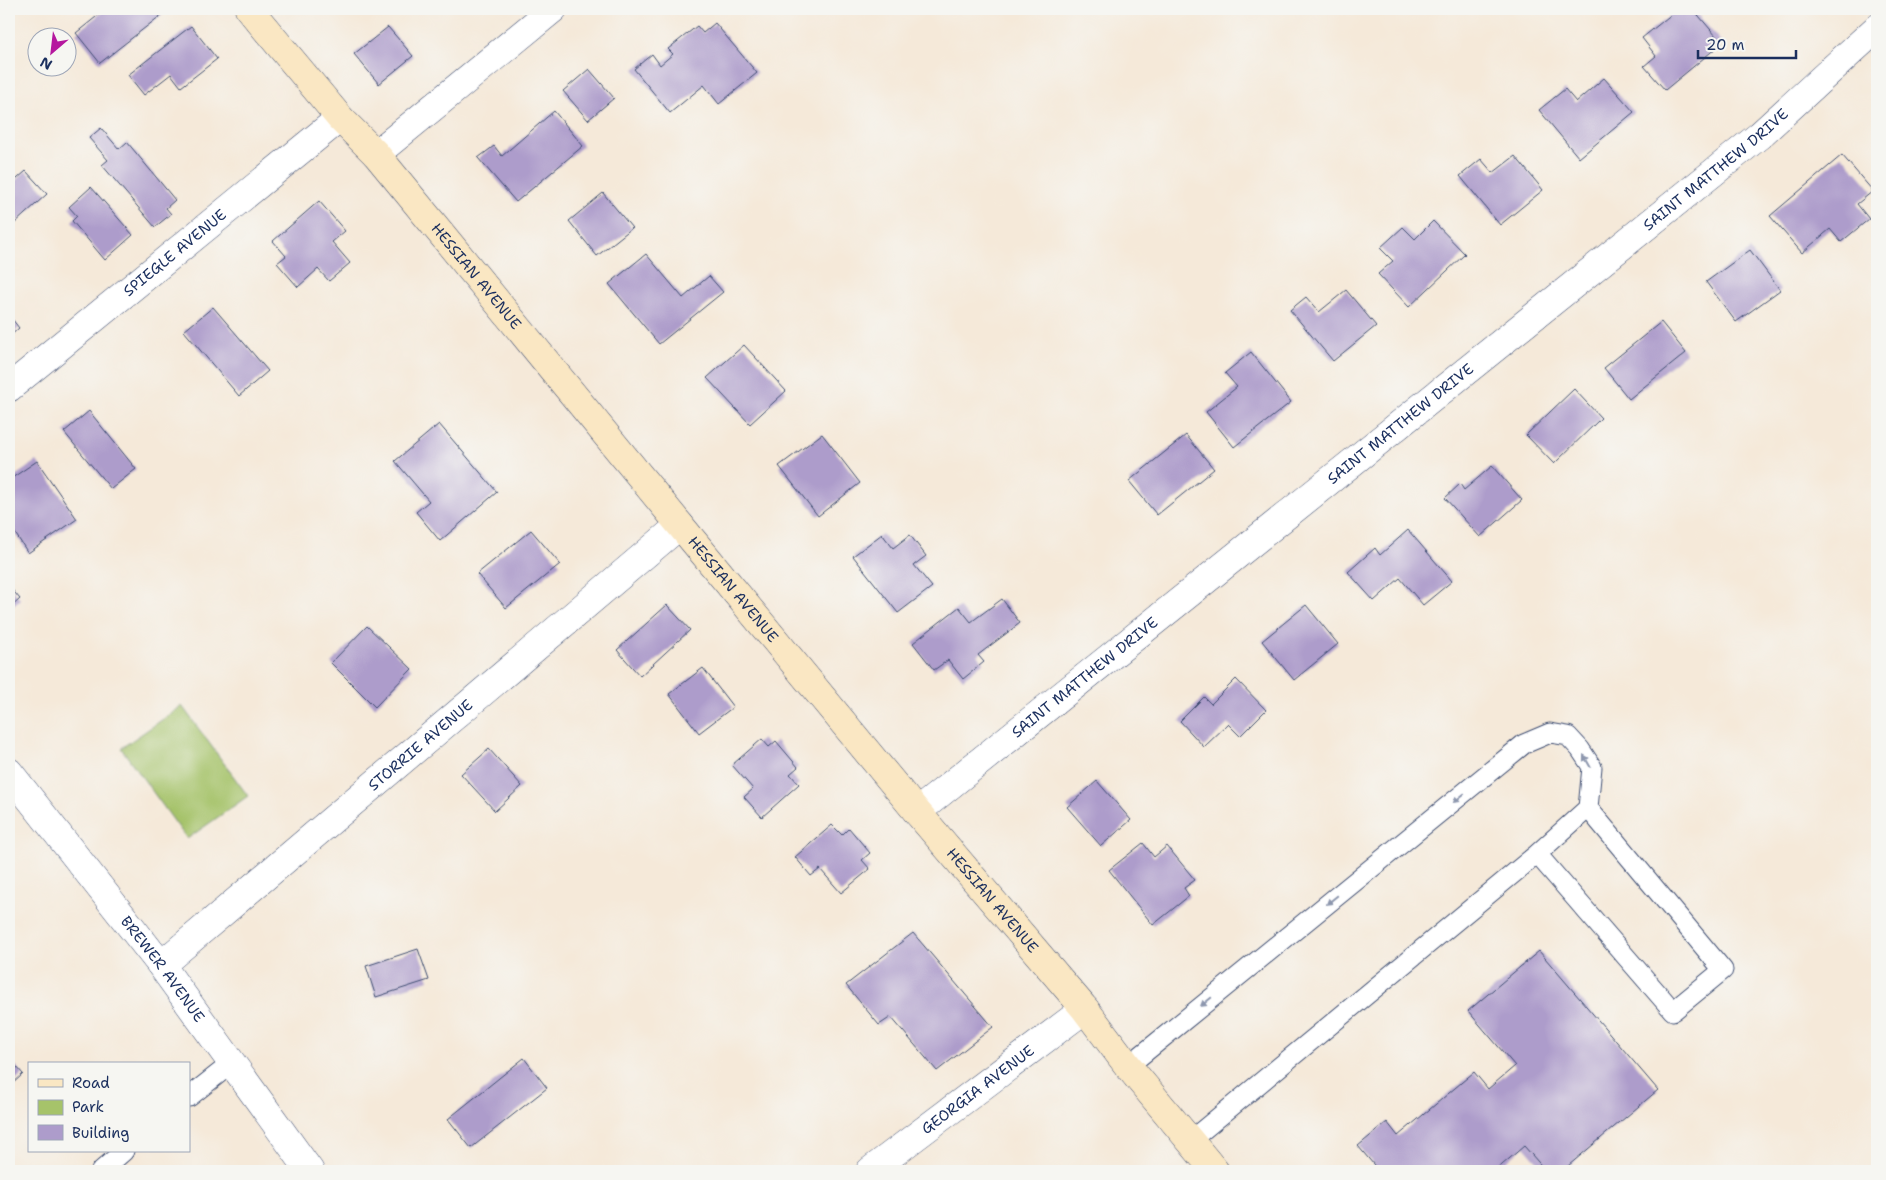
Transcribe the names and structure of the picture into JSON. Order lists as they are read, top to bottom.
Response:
{
  "streets": {
    "main road": ["HESSIAN AVENUE"],
    "street": [
      "SAINT MATTHEW DRIVE",
      "SPIEGLE AVENUE",
      "STORRIE AVENUE",
      "BREWER AVENUE",
      "GEORGIA AVENUE"
    ]
  },
  "crossings": [
    ["SAINT MATTHEW DRIVE", "HESSIAN AVENUE"],
    ["SPIEGLE AVENUE", "HESSIAN AVENUE"],
    ["HESSIAN AVENUE", "STORRIE AVENUE"],
    ["HESSIAN AVENUE", "GEORGIA AVENUE"],
    ["STORRIE AVENUE", "BREWER AVENUE"]
  ],
  "legend": ["Road", "Park", "Building"],
  "scale_bar": "20 m",
  "north": "bottom left"
}
